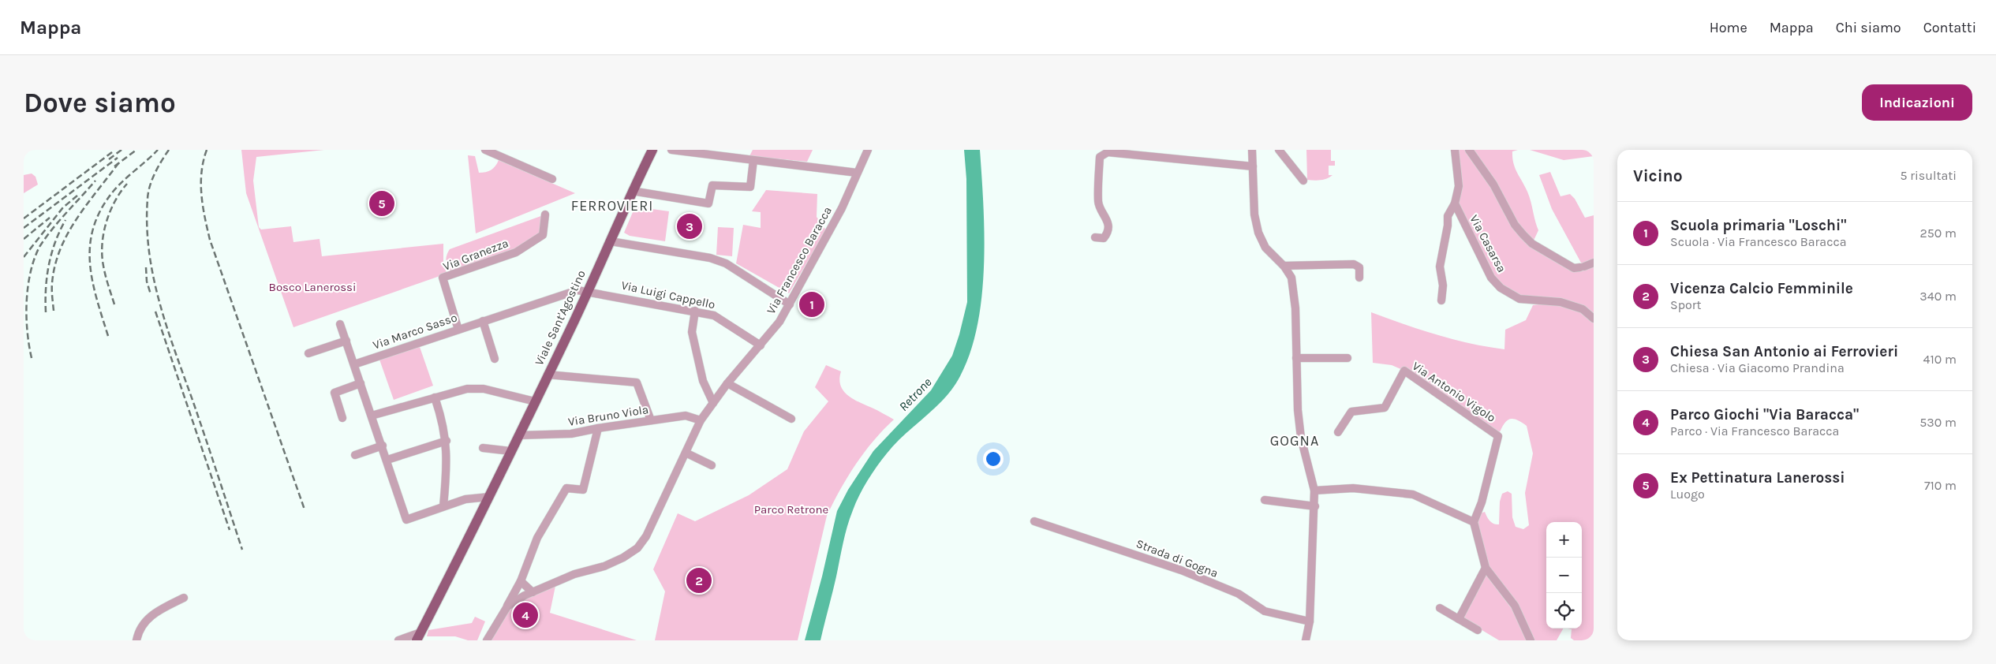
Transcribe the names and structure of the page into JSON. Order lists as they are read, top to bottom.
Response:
{
  "streets": {
    "main road": ["Viale Sant'Agostino"],
    "street": [
      "Via Casarsa",
      "Via Granezza",
      "Via Francesco Baracca",
      "Via Luigi Cappello",
      "Via Marco Sasso",
      "Via Antonio Vigolo",
      "Via Bruno Viola",
      "Strada di Gogna"
    ]
  },
  "crossings": [
    ["Via Granezza", "Via Marco Sasso"],
    ["Via Francesco Baracca", "Via Luigi Cappello"],
    ["Via Francesco Baracca", "Via Bruno Viola"],
    ["Via Luigi Cappello", "Viale Sant'Agostino"],
    ["Via Luigi Cappello", "Via Marco Sasso"],
    ["Viale Sant'Agostino", "Via Marco Sasso"],
    ["Viale Sant'Agostino", "Via Bruno Viola"]
  ],
  "districts": ["FERROVIERI", "GOGNA"],
  "water": ["Retrone"],
  "parks": ["Bosco Lanerossi", "Parco Retrone"],
  "page": {
    "header": "Mappa",
    "nav": [
      "Home",
      "Mappa",
      "Chi siamo",
      "Contatti"
    ],
    "buttons": "Indicazioni",
    "title": "Dove siamo",
    "heading": ["Vicino", "5 risultati"],
    "pins": [
      "5",
      "3",
      "1",
      "2",
      "4"
    ],
    "list": [
      {
        "mark": "1",
        "name": "Scuola primaria \"Loschi\"",
        "note": "Scuola · Via Francesco Baracca",
        "value": "250 m"
      },
      {
        "mark": "2",
        "name": "Vicenza Calcio Femminile",
        "note": "Sport",
        "value": "340 m"
      },
      {
        "mark": "3",
        "name": "Chiesa San Antonio ai Ferrovieri",
        "note": "Chiesa · Via Giacomo Prandina",
        "value": "410 m"
      },
      {
        "mark": "4",
        "name": "Parco Giochi \"Via Baracca\"",
        "note": "Parco · Via Francesco Baracca",
        "value": "530 m"
      },
      {
        "mark": "5",
        "name": "Ex Pettinatura Lanerossi",
        "note": "Luogo",
        "value": "710 m"
      }
    ],
    "map_buttons": ["+", "−"]
  }
}
